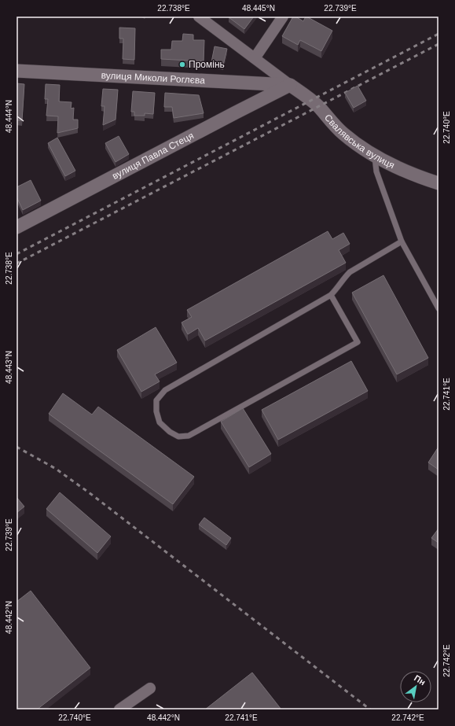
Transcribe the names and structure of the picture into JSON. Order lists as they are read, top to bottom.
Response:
{
  "streets": {
    "street": ["вулиця Миколи Роглєва", "Свалявська вулиця", "вулиця Павла Стеця"]
  },
  "crossings": [
    ["вулиця Миколи Роглєва", "Свалявська вулиця"],
    ["вулиця Миколи Роглєва", "вулиця Павла Стеця"],
    ["Свалявська вулиця", "вулиця Павла Стеця"]
  ],
  "places": ["Промінь"],
  "north": "top right",
  "coordinates": [
    "22.738°E",
    "48.445°N",
    "22.739°E",
    "48.444°N",
    "22.740°E",
    "48.443°N",
    "22.741°E",
    "48.442°N",
    "22.742°E"
  ]
}
